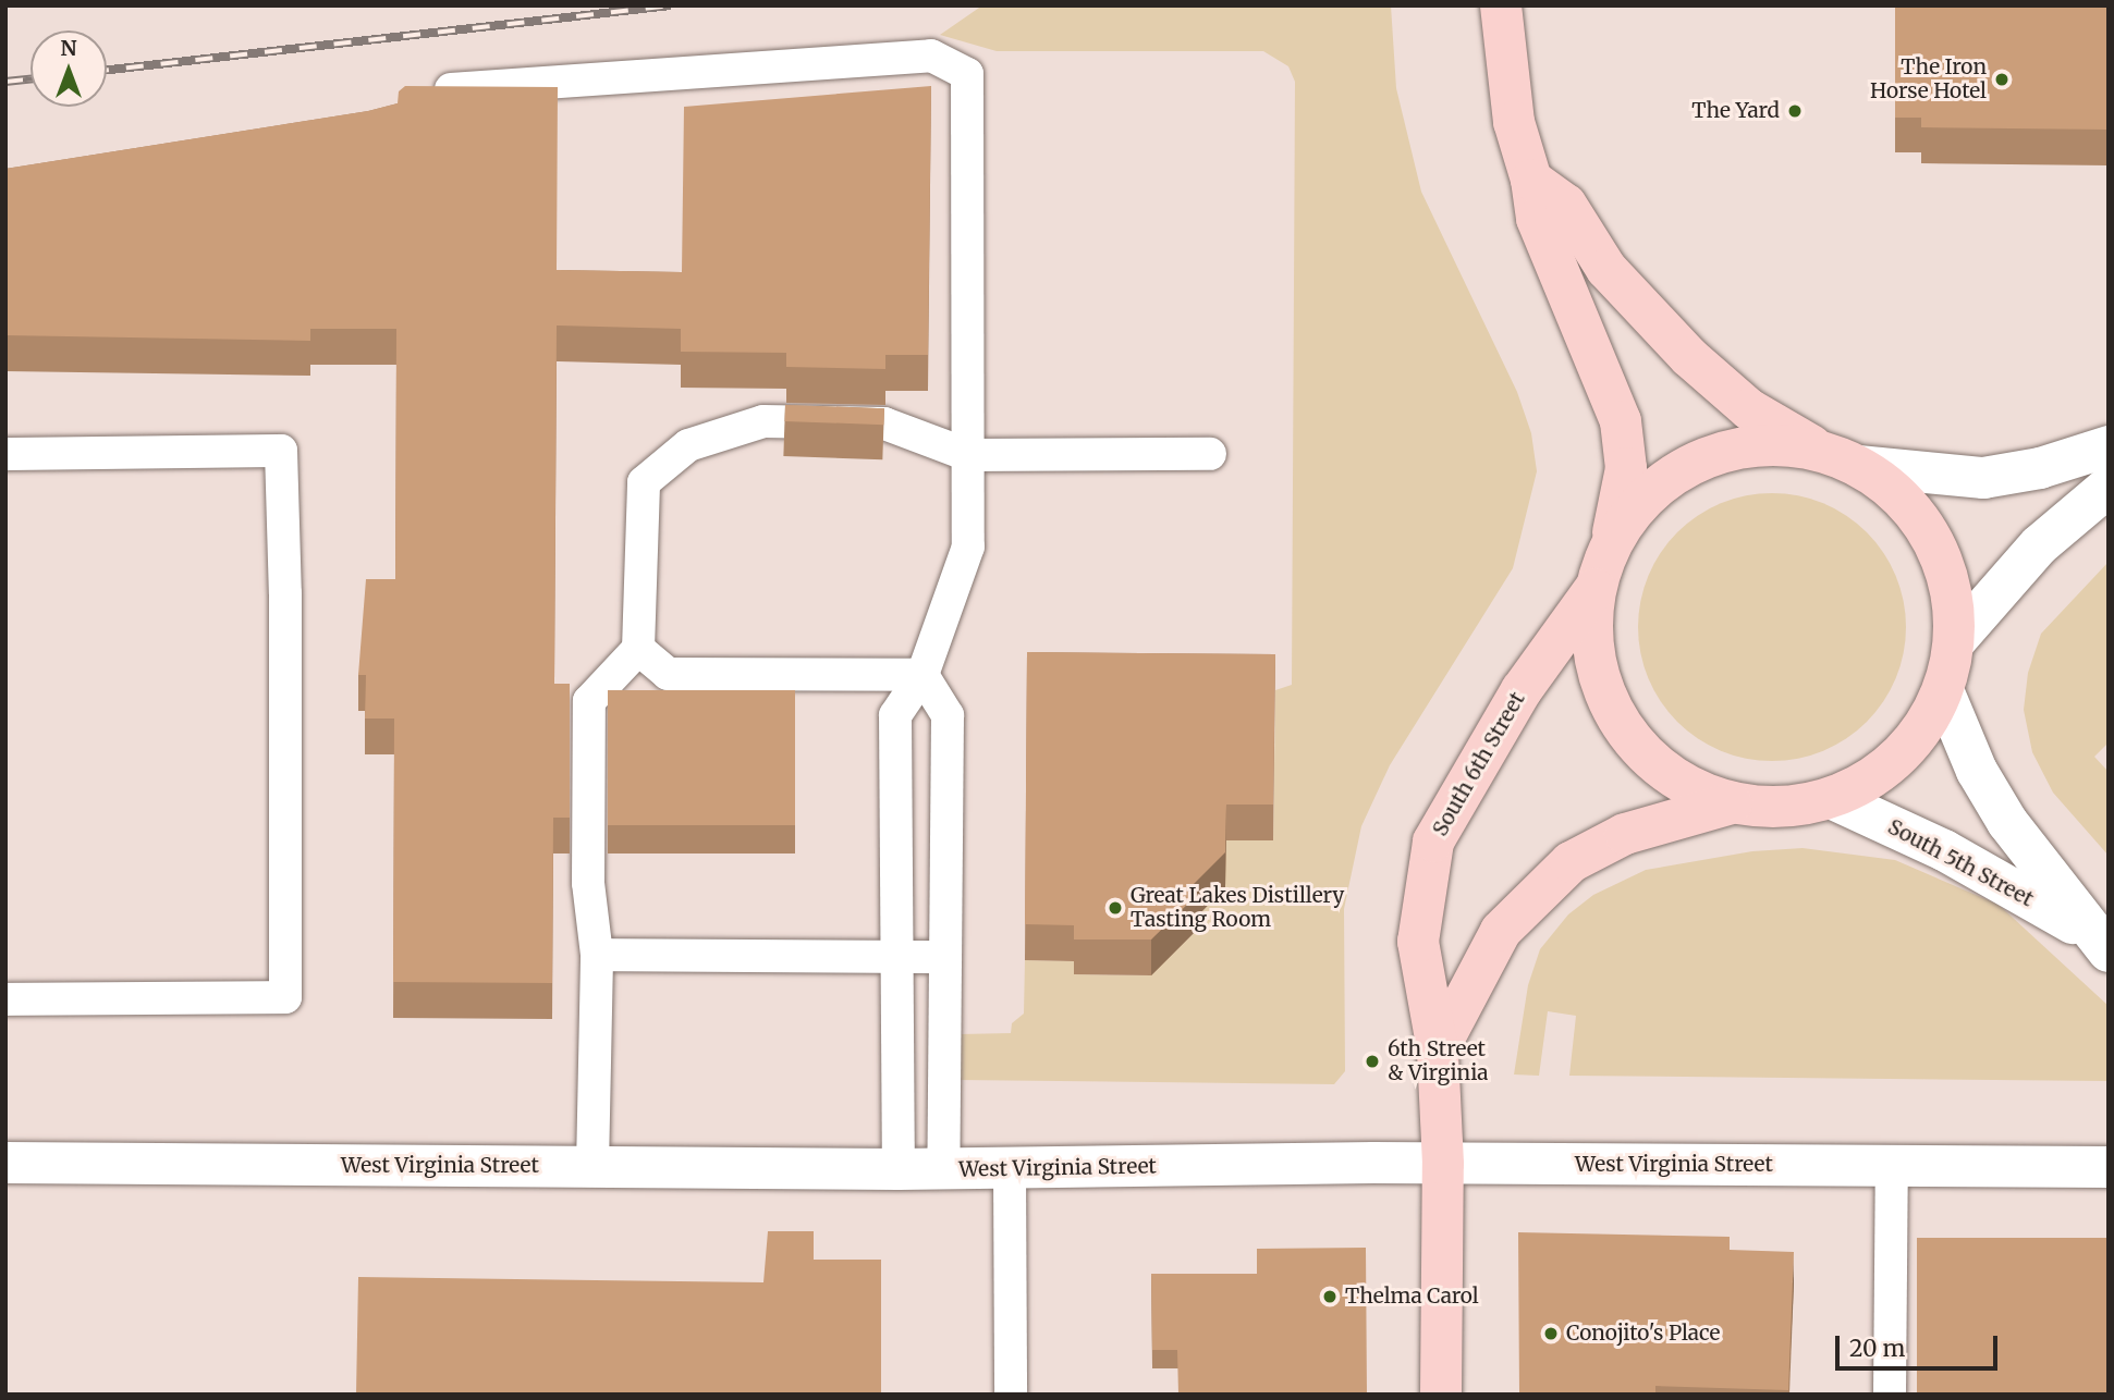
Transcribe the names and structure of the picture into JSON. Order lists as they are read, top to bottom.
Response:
{
  "streets": {
    "main road": ["South 6th Street"],
    "street": ["South 5th Street", "West Virginia Street"]
  },
  "crossings": [
    ["South 6th Street", "West Virginia Street"]
  ],
  "places": [
    "The Iron Horse Hotel",
    "The Yard",
    "Great Lakes Distillery Tasting Room",
    "6th Street & Virginia",
    "Thelma Carol",
    "Conojito's Place"
  ],
  "scale_bar": "20 m",
  "north": "top"
}
